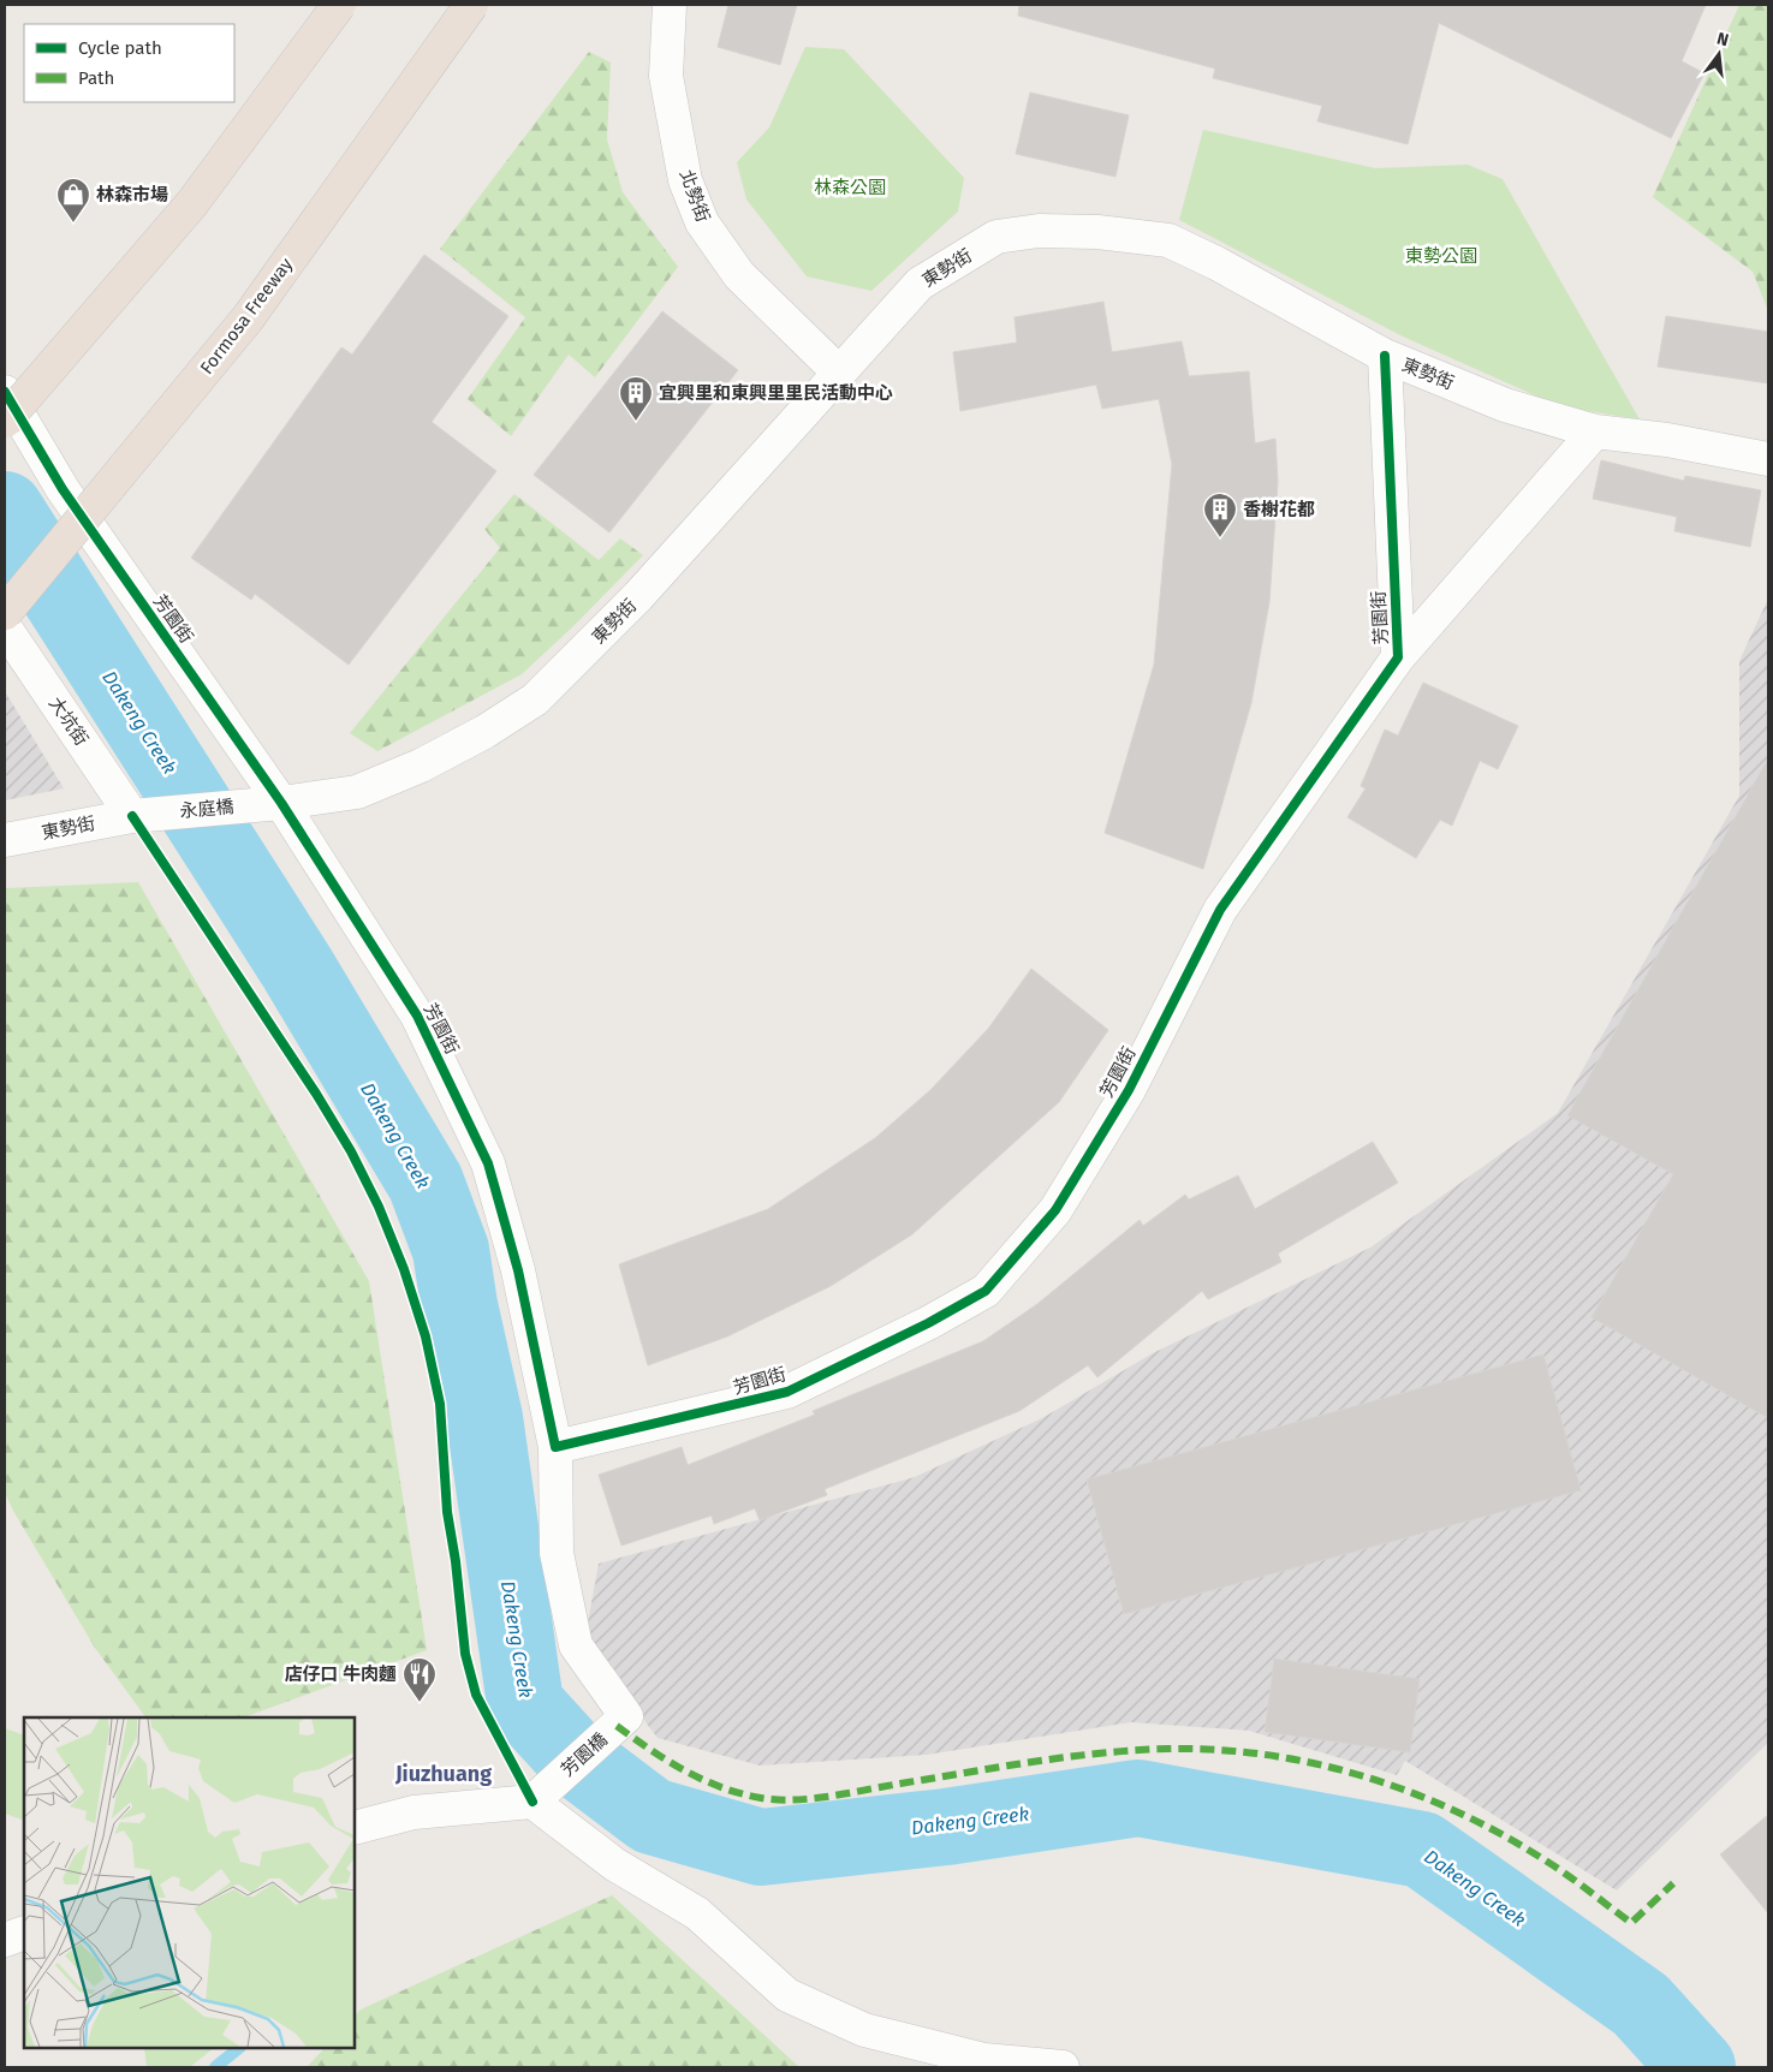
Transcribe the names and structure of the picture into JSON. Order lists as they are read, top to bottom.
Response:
{
  "streets": {
    "highway": ["Formosa Freeway"],
    "street": [
      "北勢街",
      "東勢街",
      "芳園街",
      "大坑街",
      "永庭橋",
      "芳園橋"
    ]
  },
  "crossings": [
    ["北勢街", "東勢街"],
    ["東勢街", "芳園街"],
    ["東勢街", "大坑街"],
    ["東勢街", "永庭橋"],
    ["芳園街", "永庭橋"],
    ["芳園街", "芳園橋"],
    ["大坑街", "永庭橋"]
  ],
  "districts": ["Jiuzhuang"],
  "water": ["Dakeng Creek"],
  "parks": ["林森公園", "東勢公園"],
  "places": {
    "shop": ["林森市場"],
    "building": ["宜興里和東興里里民活動中心", "香榭花都"],
    "restaurant": ["店仔口 牛肉麵"]
  },
  "legend": ["Cycle path", "Path"],
  "north": "top"
}
